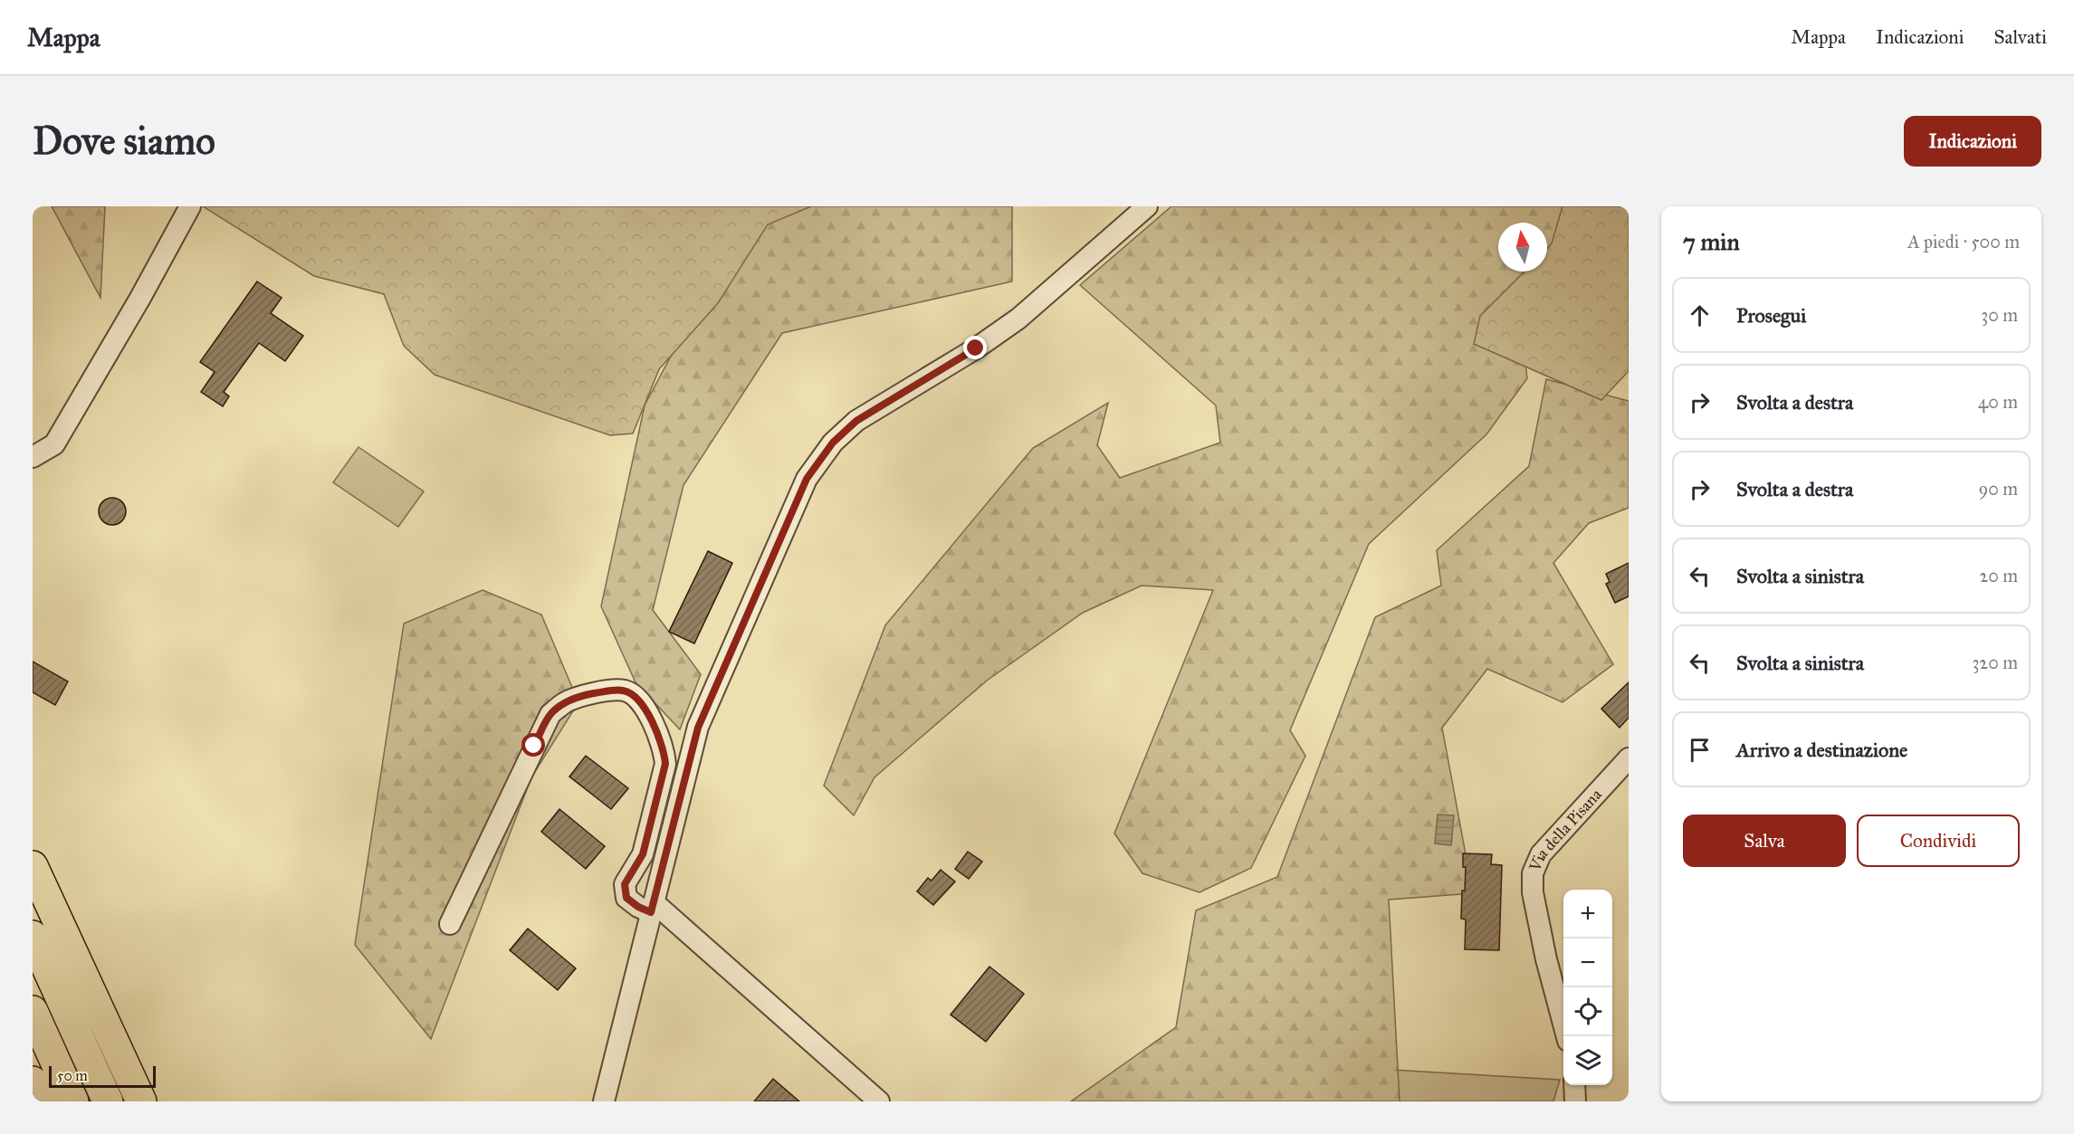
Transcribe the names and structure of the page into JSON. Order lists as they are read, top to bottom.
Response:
{
  "streets": {
    "street": ["Via della Pisana"]
  },
  "scale_bar": "50 m",
  "north": "top",
  "page": {
    "header": "Mappa",
    "nav": ["Mappa", "Indicazioni", "Salvati"],
    "buttons": [
      "Indicazioni",
      ["Salva", "Condividi"]
    ],
    "title": "Dove siamo",
    "heading": ["7 min", "A piedi · 500 m"],
    "list": [
      ["Prosegui", "30 m"],
      ["Svolta a destra", "40 m"],
      ["Svolta a destra", "90 m"],
      ["Svolta a sinistra", "20 m"],
      ["Svolta a sinistra", "320 m"],
      "Arrivo a destinazione"
    ],
    "map_buttons": ["+", "−"],
    "scale": "50 m"
  }
}
